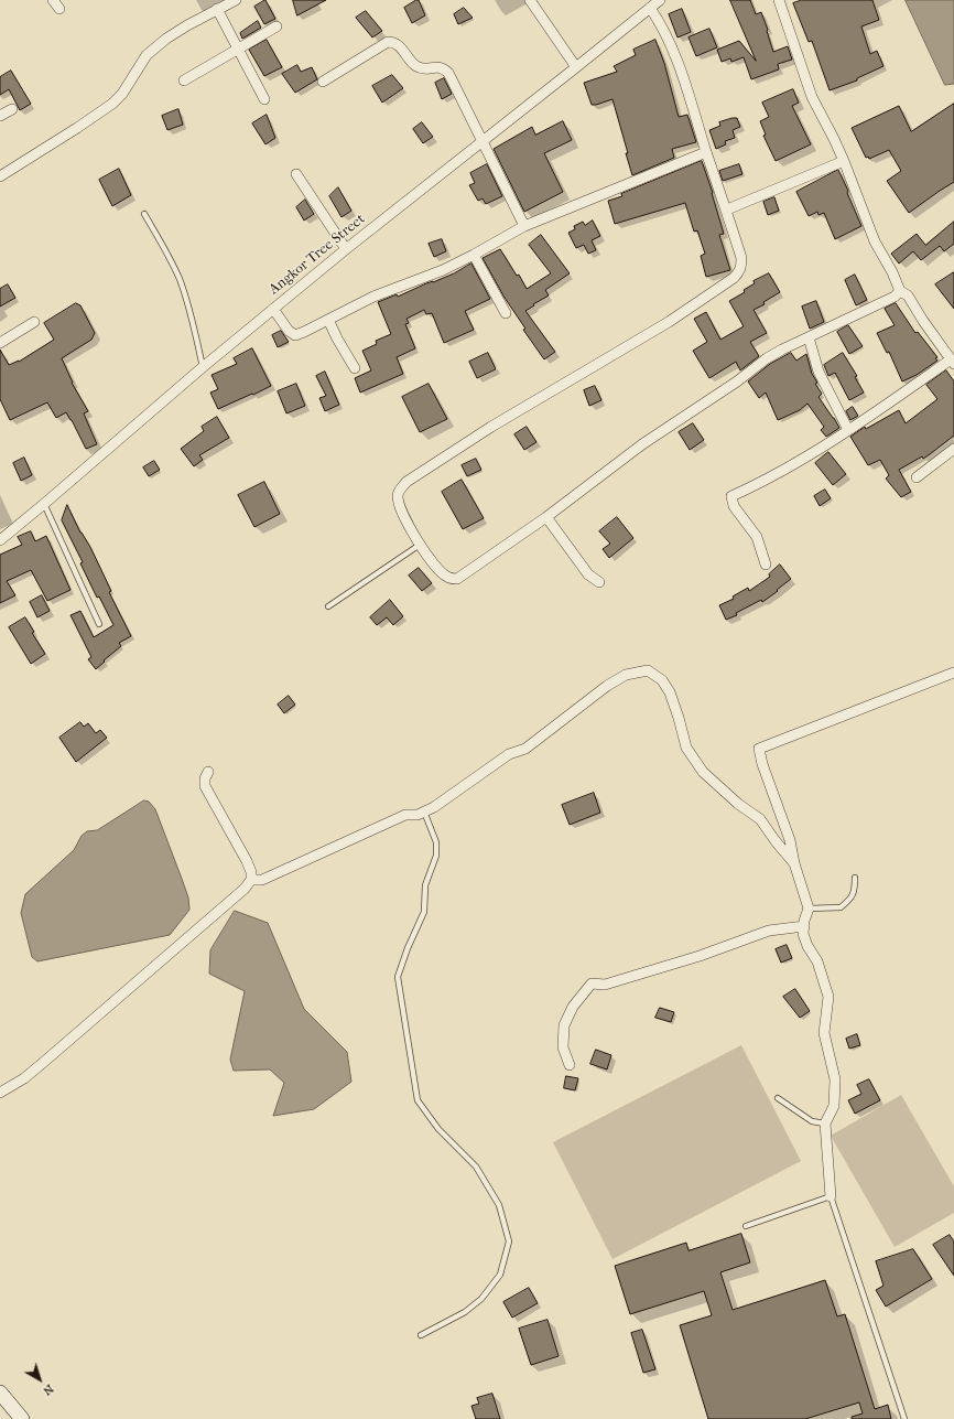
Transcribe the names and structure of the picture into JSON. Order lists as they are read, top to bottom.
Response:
{
  "streets": {
    "street": ["Angkor Tree Street"]
  },
  "north": "bottom right"
}
